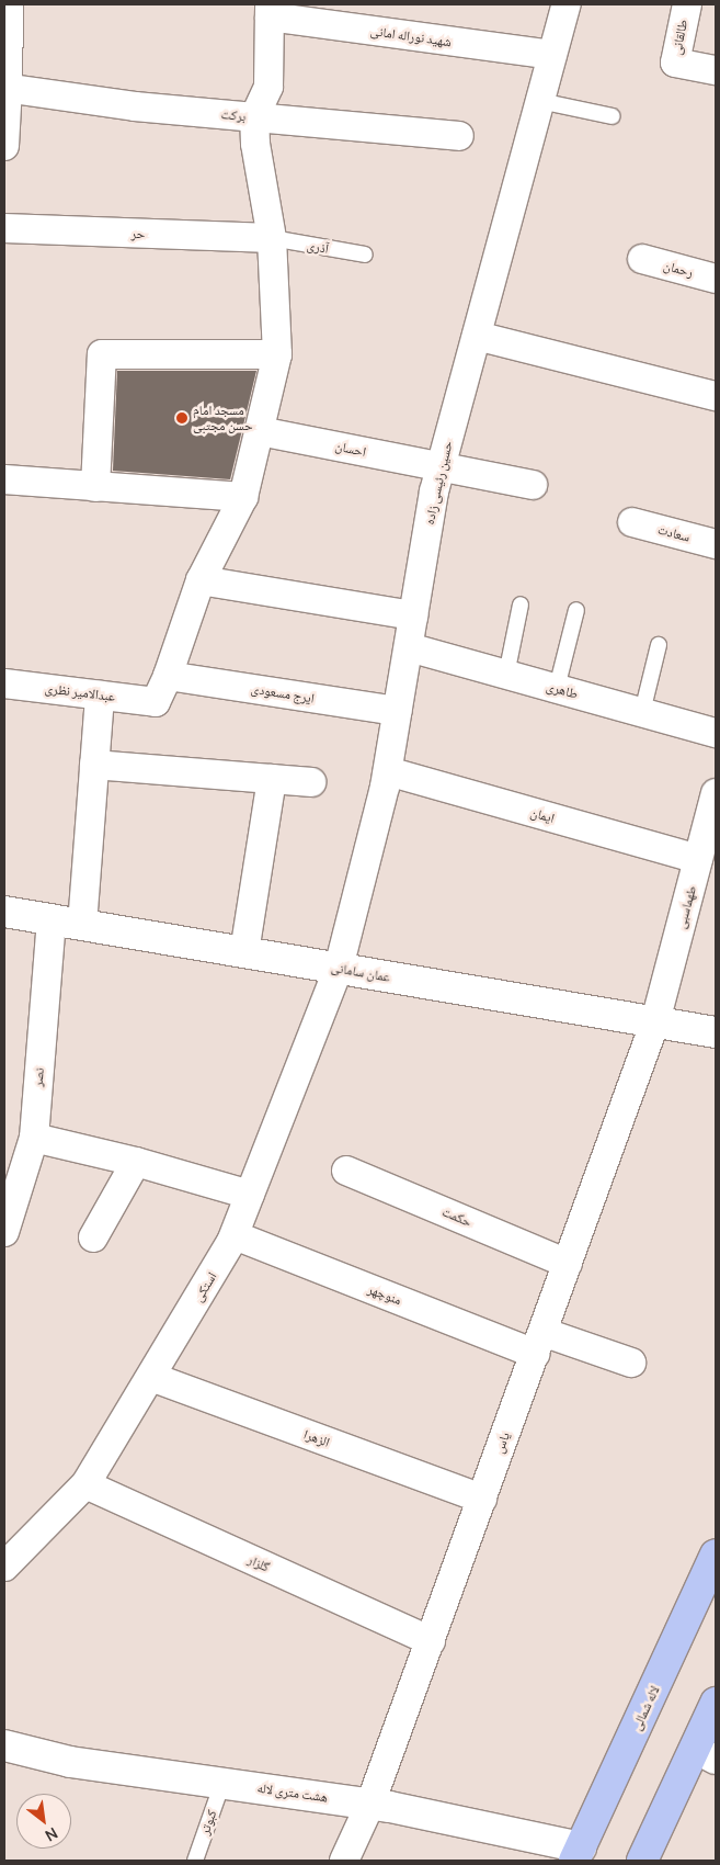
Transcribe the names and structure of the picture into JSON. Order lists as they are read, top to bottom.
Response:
{
  "streets": {
    "main road": ["لاله شمالی"],
    "street": [
      "شهید نوراله امانی",
      "طالقانی",
      "برکت",
      "حر",
      "رحمان",
      "احسان",
      "حسین رئیسی زاده",
      "سعادت",
      "طاهری",
      "عبدالامیر نظری",
      "ایرج مسعودی",
      "ایمان",
      "طهماسبی",
      "عمان سامانی",
      "نصر",
      "حکمت",
      "استکی",
      "منوچهر",
      "الزهرا",
      "یاس",
      "گلزار",
      "هشت متری لاله"
    ],
    "lane": ["آذری", "کبوتر"]
  },
  "crossings": [
    ["شهید نوراله امانی", "حسین رئیسی زاده"],
    ["حر", "آذری"],
    ["احسان", "حسین رئیسی زاده"],
    ["حسین رئیسی زاده", "طاهری"],
    ["حسین رئیسی زاده", "ایرج مسعودی"],
    ["حسین رئیسی زاده", "ایمان"],
    ["حسین رئیسی زاده", "عمان سامانی"],
    ["حسین رئیسی زاده", "استکی"],
    ["عبدالامیر نظری", "ایرج مسعودی"],
    ["ایمان", "طهماسبی"],
    ["طهماسبی", "عمان سامانی"],
    ["طهماسبی", "یاس"],
    ["عمان سامانی", "نصر"],
    ["عمان سامانی", "استکی"],
    ["عمان سامانی", "یاس"],
    ["حکمت", "یاس"],
    ["استکی", "منوچهر"],
    ["استکی", "الزهرا"],
    ["استکی", "گلزار"],
    ["منوچهر", "یاس"],
    ["الزهرا", "یاس"],
    ["یاس", "گلزار"],
    ["یاس", "هشت متری لاله"],
    ["لاله شمالی", "هشت متری لاله"],
    ["هشت متری لاله", "کبوتر"]
  ],
  "places": ["مسجد امام حسن مجتبی"],
  "north": "bottom right"
}
